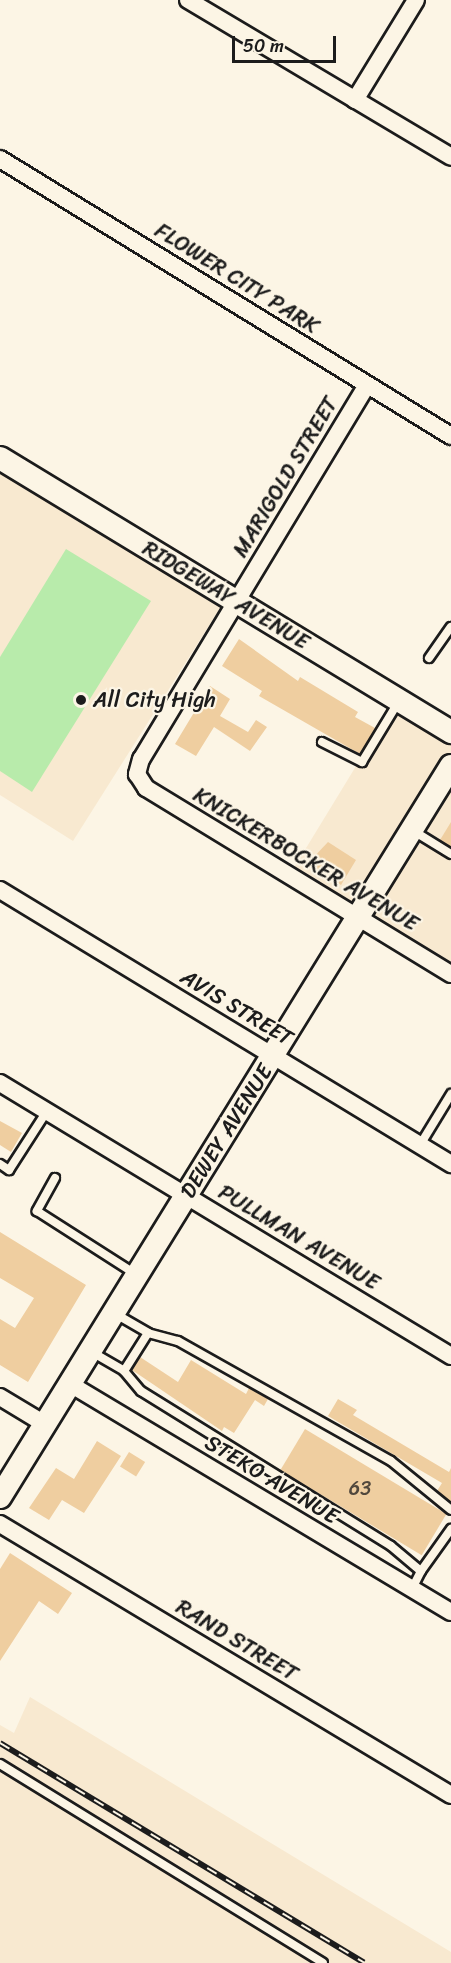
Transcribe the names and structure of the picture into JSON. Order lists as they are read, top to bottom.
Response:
{
  "streets": {
    "street": [
      "FLOWER CITY PARK",
      "MARIGOLD STREET",
      "RIDGEWAY AVENUE",
      "KNICKERBOCKER AVENUE",
      "AVIS STREET",
      "DEWEY AVENUE",
      "PULLMAN AVENUE",
      "STEKO AVENUE",
      "RAND STREET"
    ]
  },
  "crossings": [
    ["FLOWER CITY PARK", "MARIGOLD STREET"],
    ["MARIGOLD STREET", "RIDGEWAY AVENUE"],
    ["MARIGOLD STREET", "KNICKERBOCKER AVENUE"],
    ["KNICKERBOCKER AVENUE", "DEWEY AVENUE"],
    ["AVIS STREET", "DEWEY AVENUE"],
    ["DEWEY AVENUE", "PULLMAN AVENUE"],
    ["DEWEY AVENUE", "STEKO AVENUE"]
  ],
  "places": ["All City High"],
  "house_numbers": ["63"],
  "scale_bar": "50 m"
}
